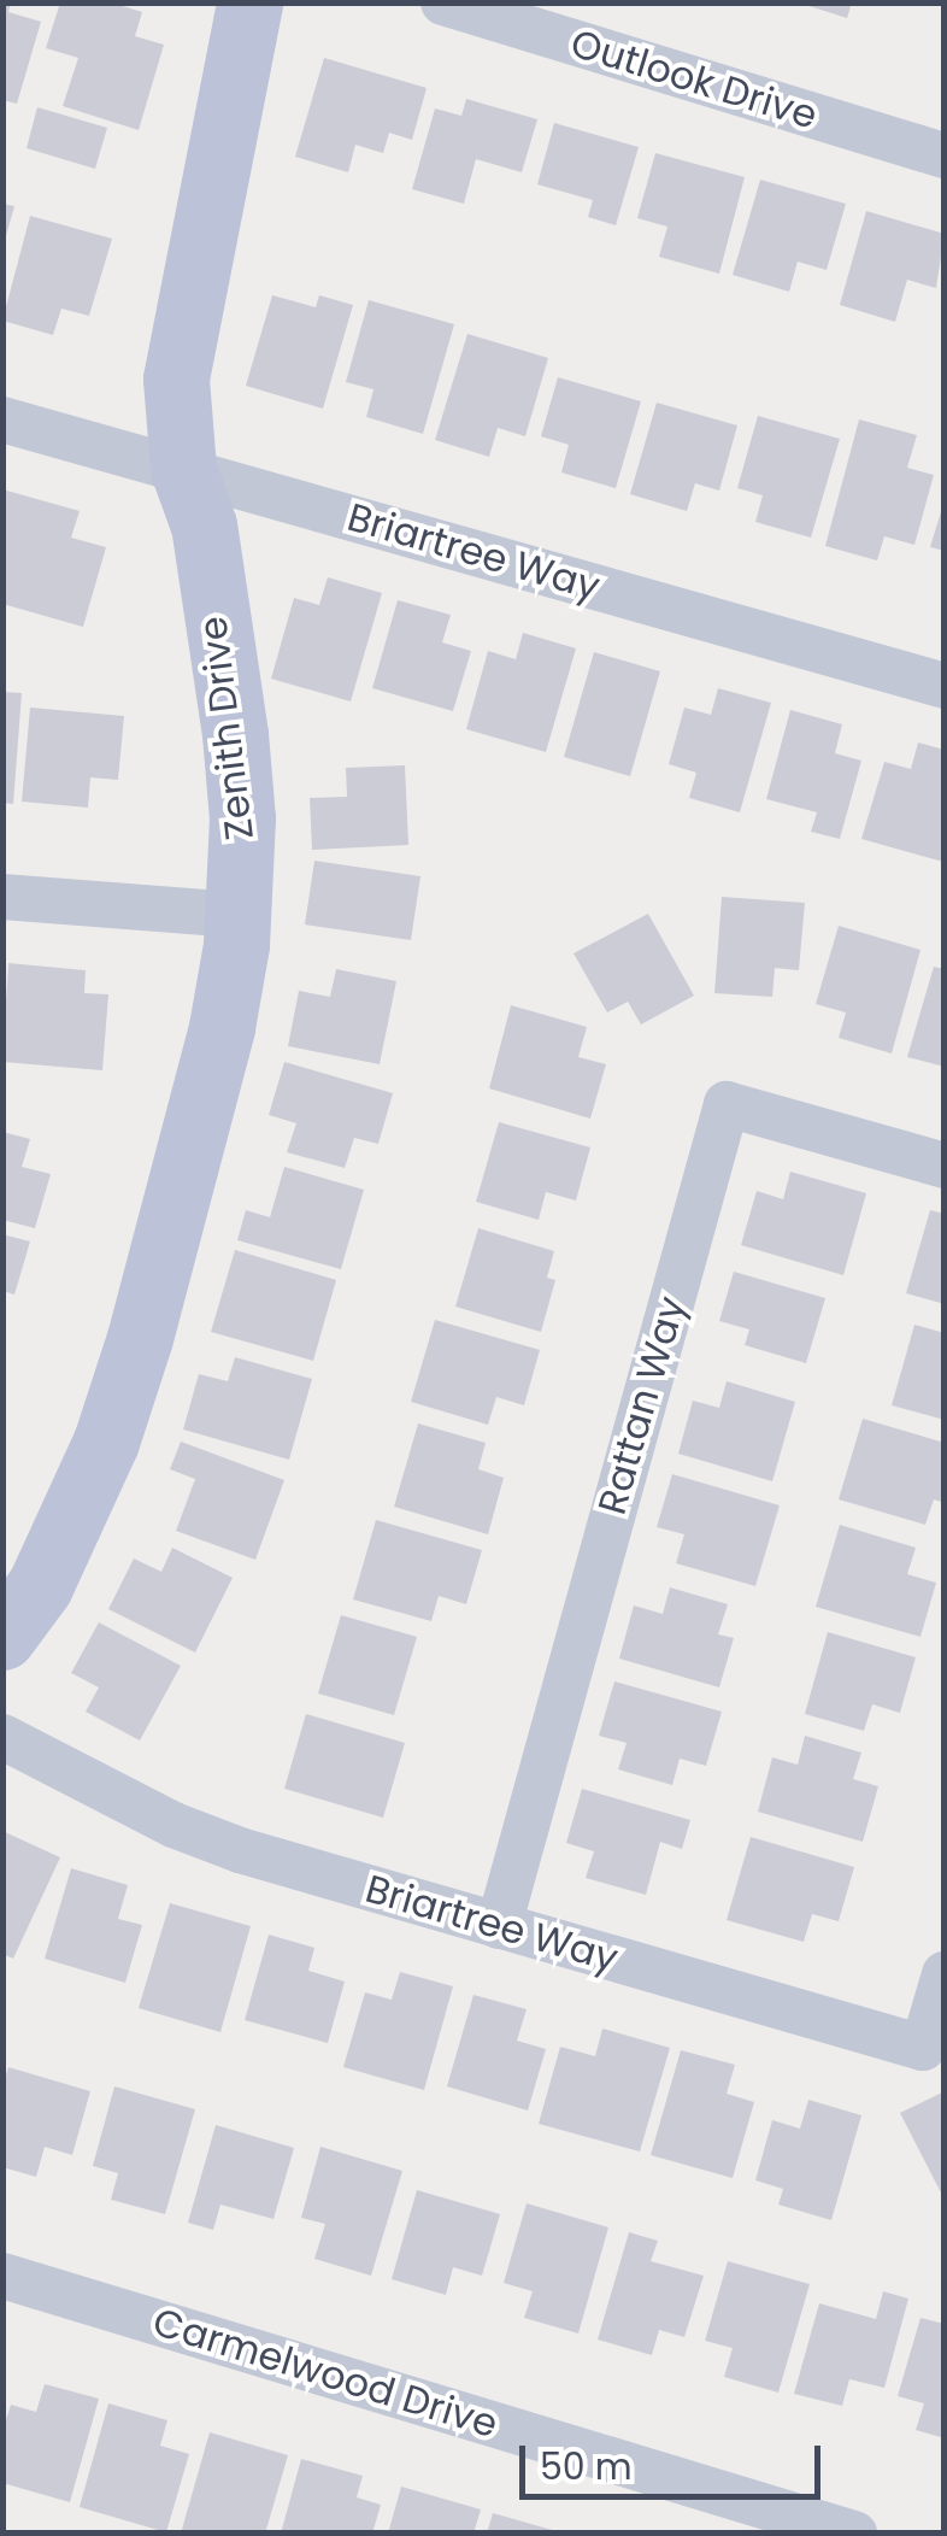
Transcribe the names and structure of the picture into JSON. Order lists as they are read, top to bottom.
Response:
{
  "streets": {
    "street": [
      "Outlook Drive",
      "Briartree Way",
      "Zenith Drive",
      "Rattan Way",
      "Carmelwood Drive"
    ]
  },
  "crossings": [
    ["Briartree Way", "Zenith Drive"],
    ["Briartree Way", "Rattan Way"]
  ],
  "scale_bar": "50 m"
}
